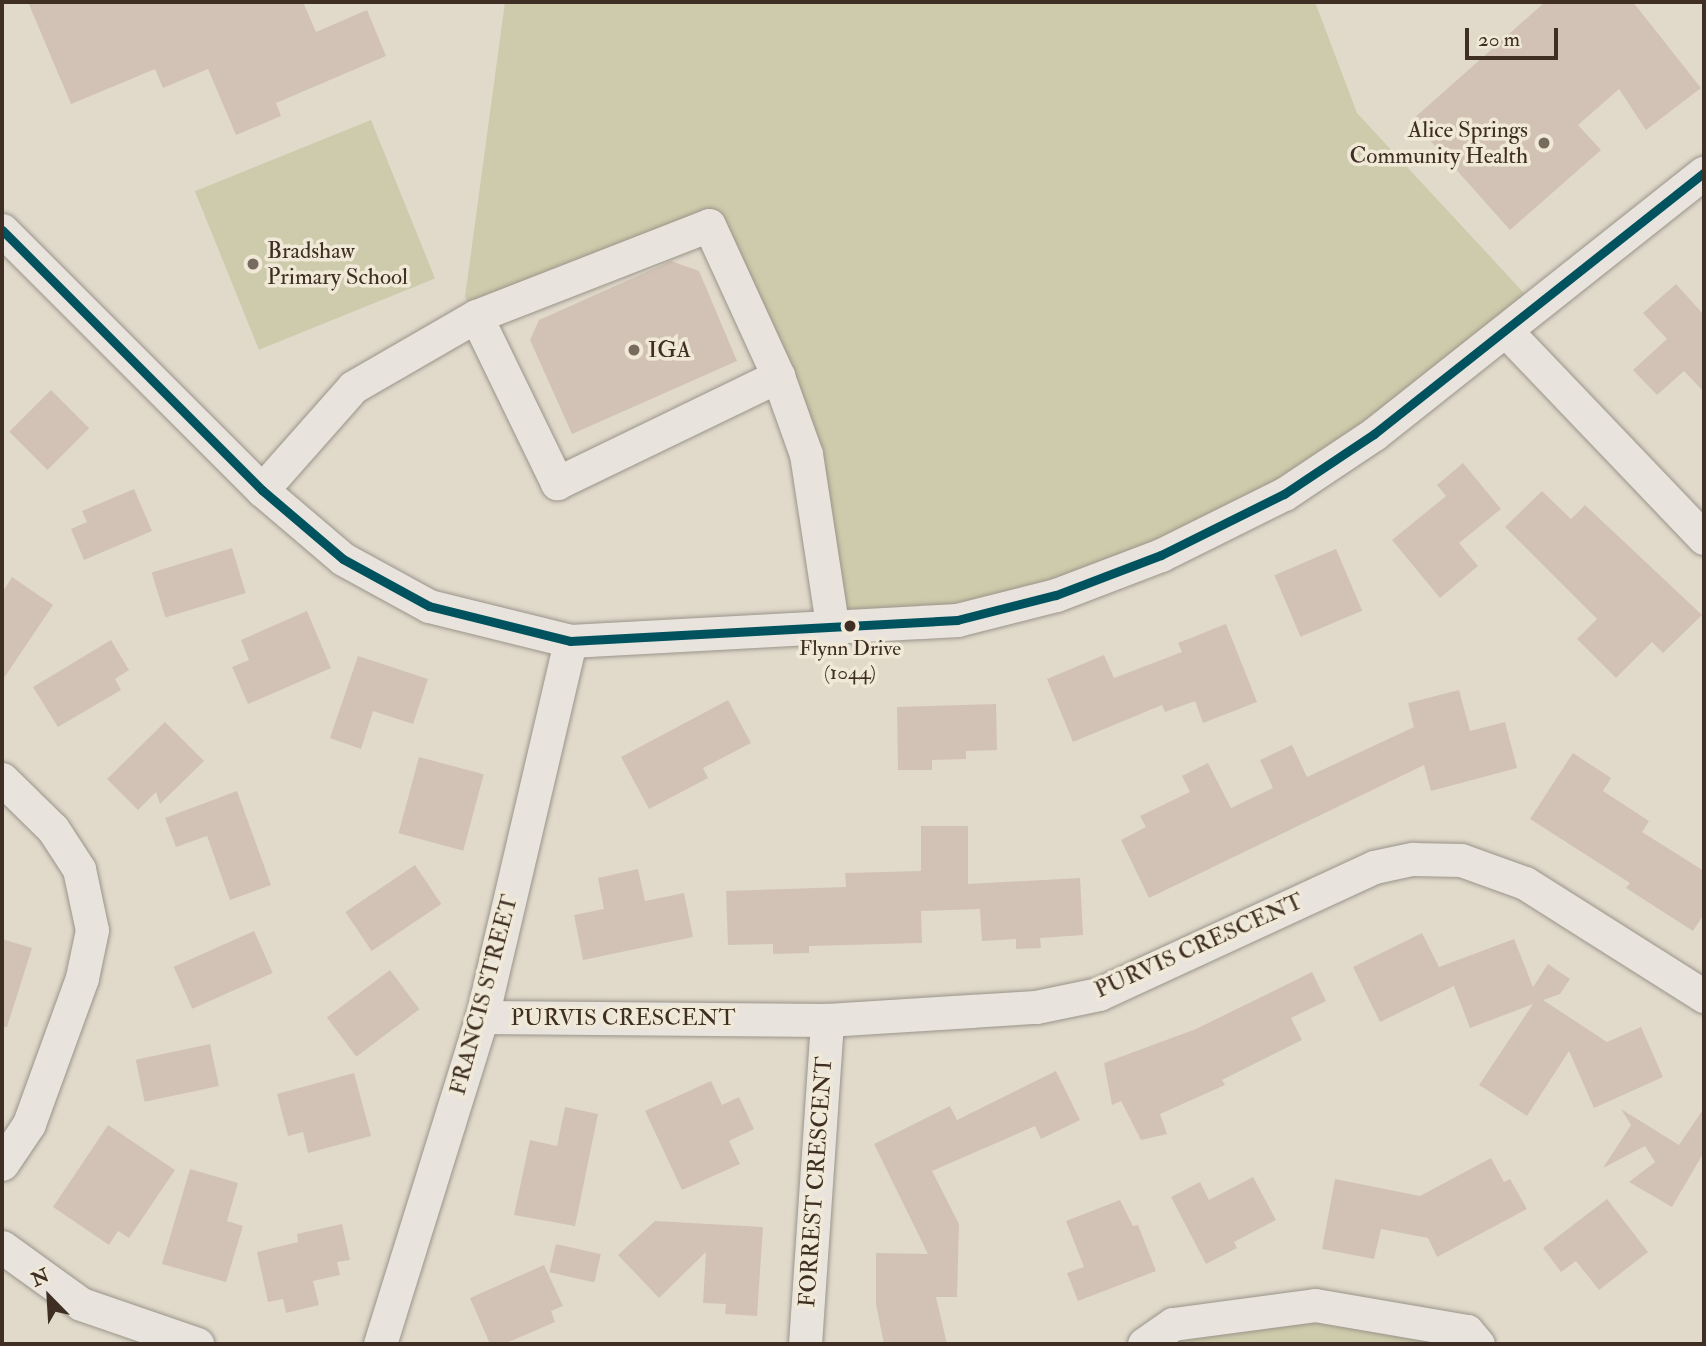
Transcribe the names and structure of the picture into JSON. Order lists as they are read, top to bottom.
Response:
{
  "streets": {
    "street": ["PURVIS CRESCENT", "FRANCIS STREET", "FORREST CRESCENT"]
  },
  "crossings": [
    ["PURVIS CRESCENT", "FRANCIS STREET"],
    ["PURVIS CRESCENT", "FORREST CRESCENT"]
  ],
  "places": [
    "Alice Springs Community Health",
    "Bradshaw Primary School",
    "IGA",
    "Flynn Drive (1044)"
  ],
  "scale_bar": "20 m",
  "north": "top left"
}
